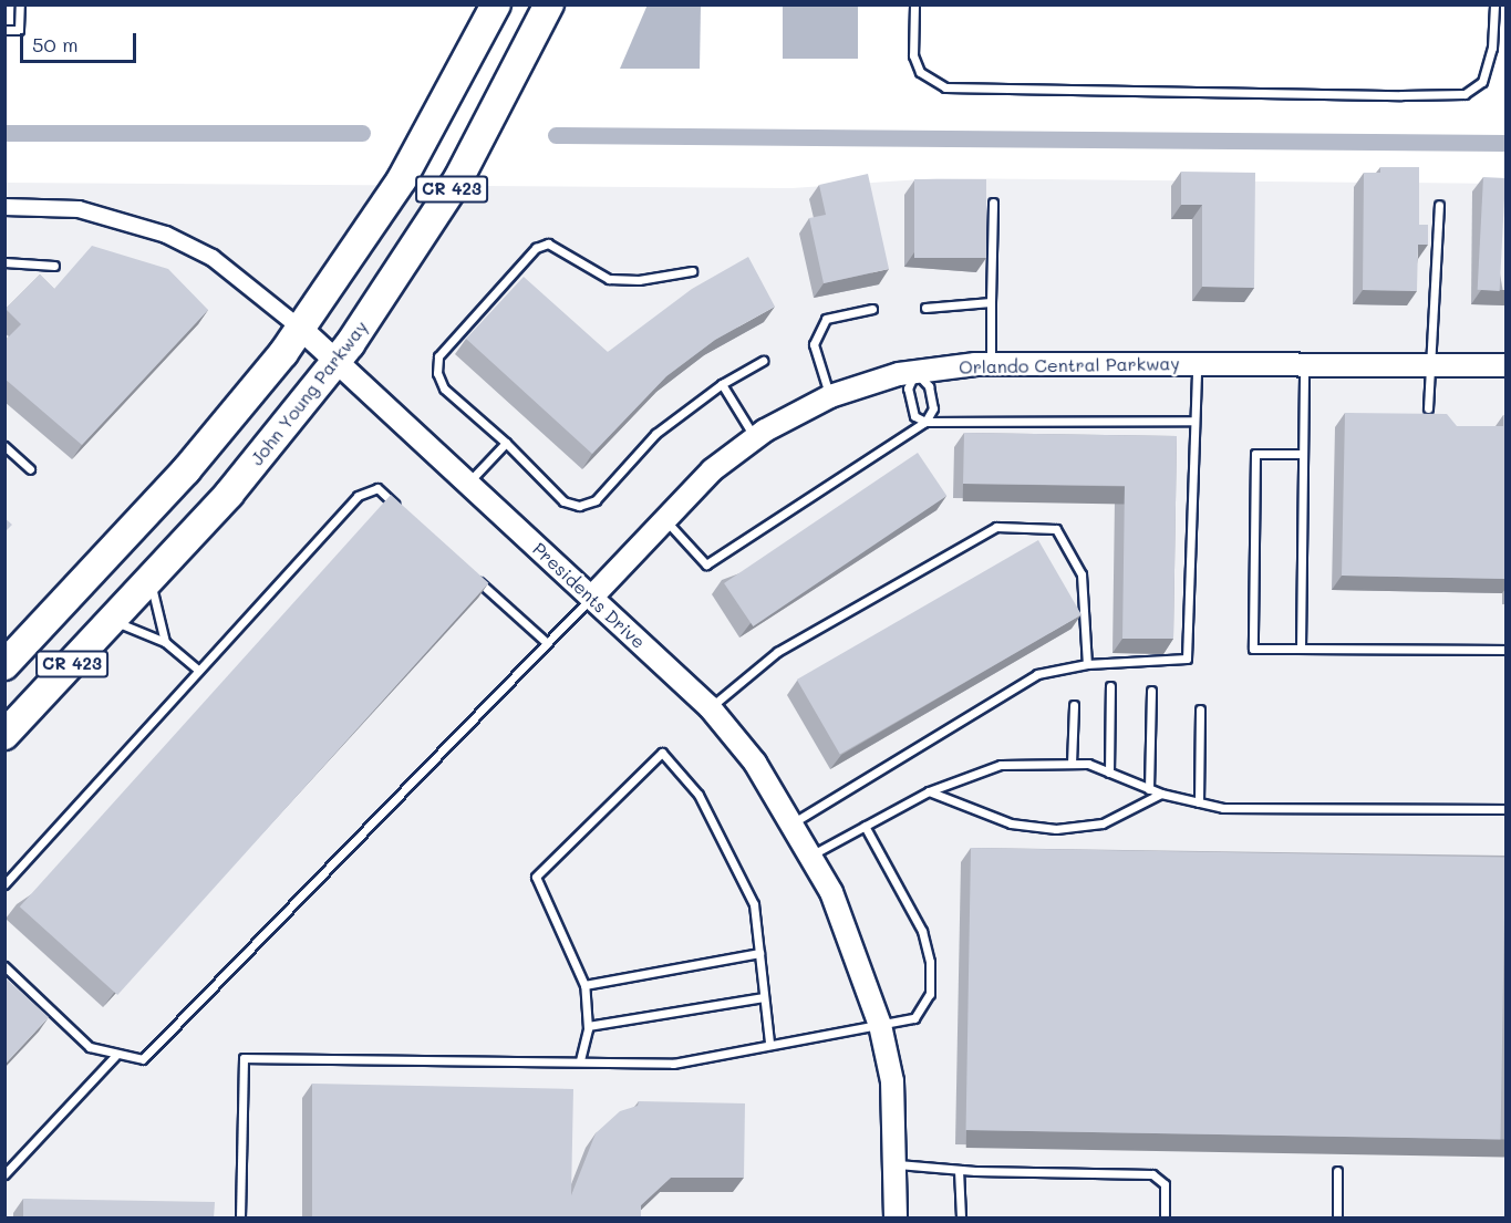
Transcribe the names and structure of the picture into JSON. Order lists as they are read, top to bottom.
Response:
{
  "streets": {
    "highway": ["CR 423", "John Young Parkway"],
    "street": ["Orlando Central Parkway", "Presidents Drive"]
  },
  "crossings": [
    ["CR 423", "Presidents Drive"],
    ["Orlando Central Parkway", "Presidents Drive"],
    ["John Young Parkway", "Presidents Drive"]
  ],
  "scale_bar": "50 m"
}
